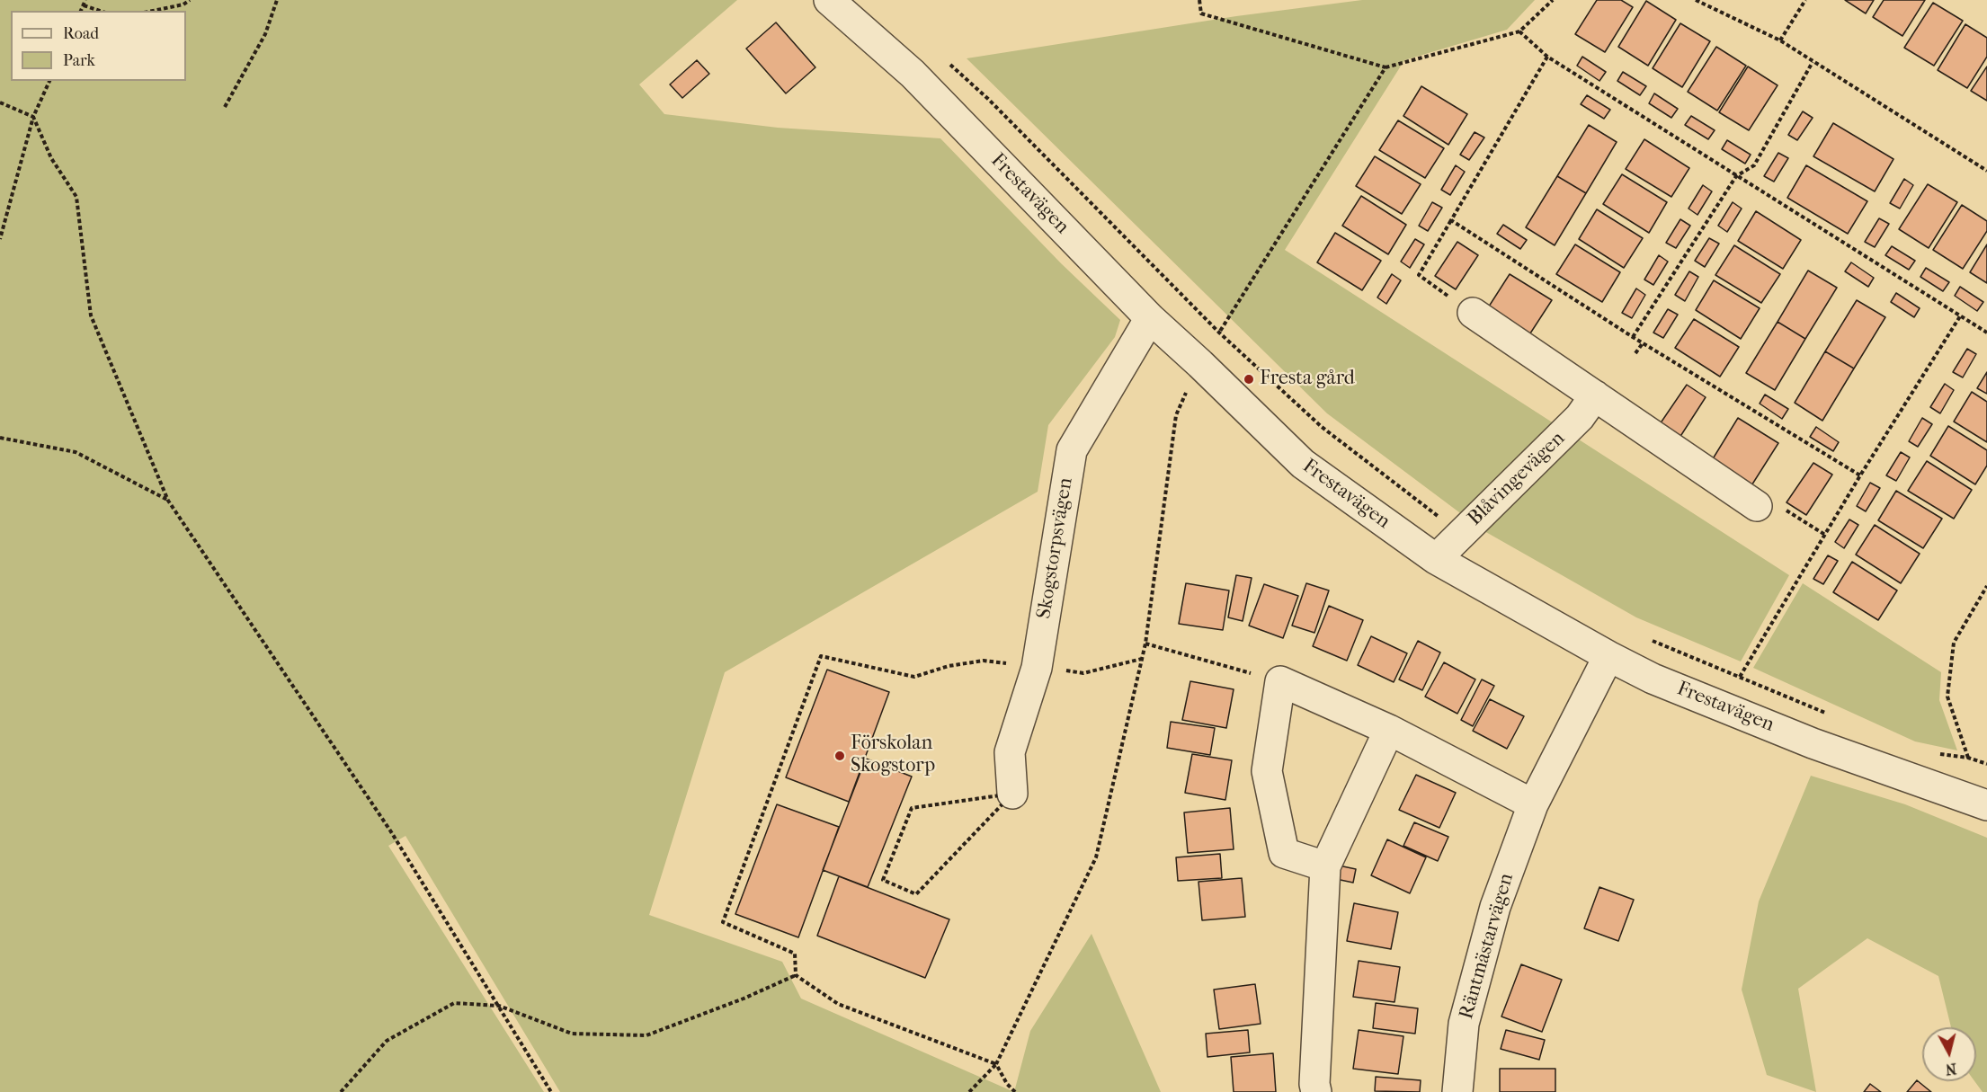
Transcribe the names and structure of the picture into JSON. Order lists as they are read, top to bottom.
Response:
{
  "streets": {
    "street": [
      "Frestavägen",
      "Blåvingevägen",
      "Skogstorpsvägen",
      "Räntmästarvägen"
    ]
  },
  "crossings": [
    ["Frestavägen", "Blåvingevägen"],
    ["Frestavägen", "Skogstorpsvägen"],
    ["Frestavägen", "Räntmästarvägen"]
  ],
  "places": ["Fresta gård", "Förskolan Skogstorp"],
  "legend": ["Road", "Park"],
  "north": "bottom"
}
